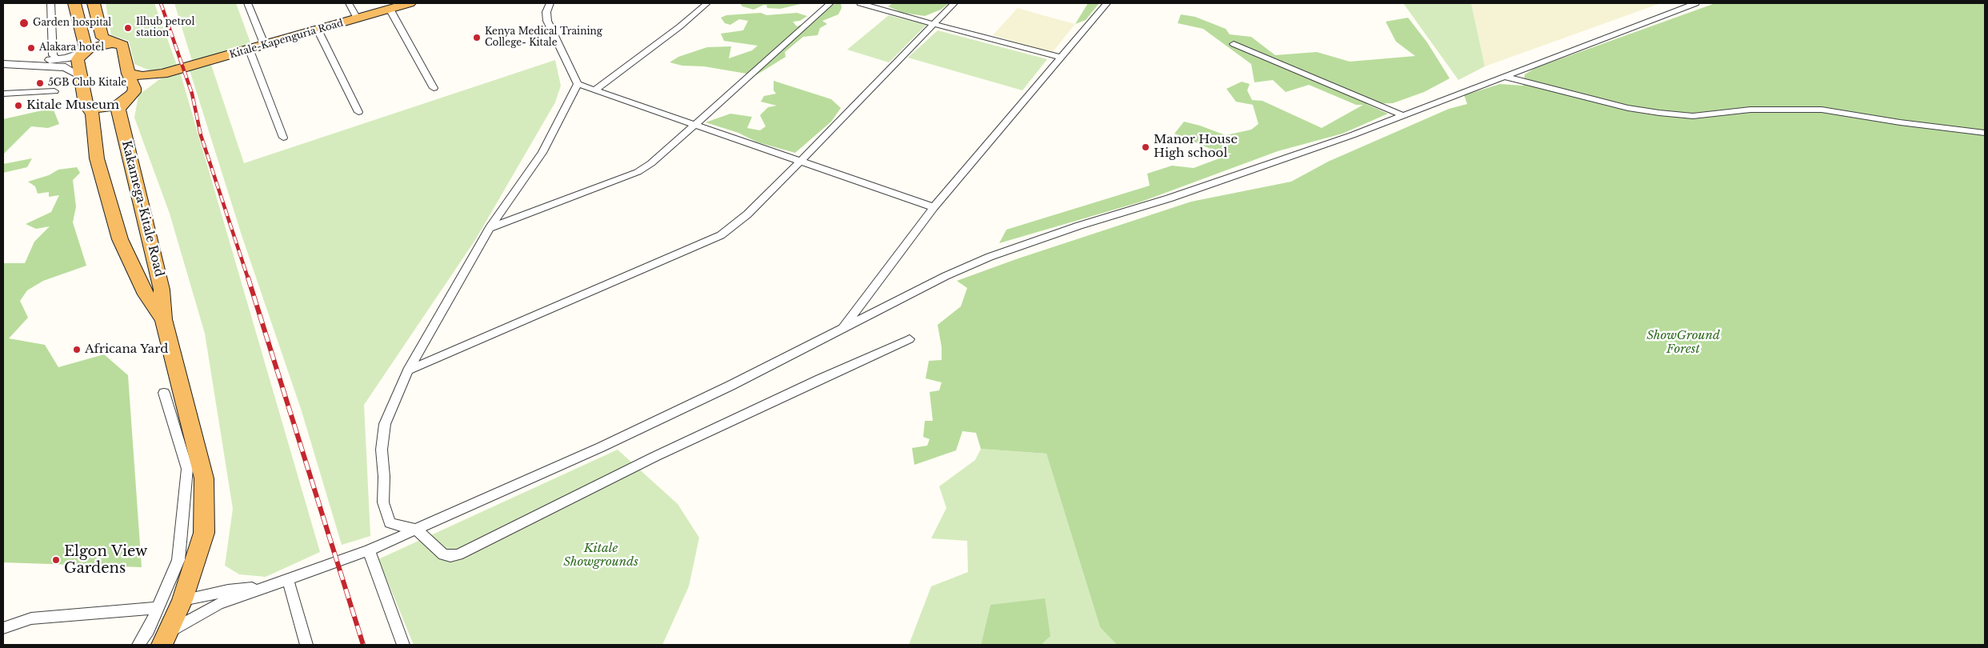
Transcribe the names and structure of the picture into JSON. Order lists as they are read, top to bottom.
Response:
{
  "streets": {
    "highway": ["Kitale-Kapenguria Road", "Kakamega-Kitale Road"]
  },
  "crossings": [
    ["Kitale-Kapenguria Road", "Kakamega-Kitale Road"]
  ],
  "parks": ["ShowGround Forest", "Kitale Showgrounds"],
  "places": [
    "Garden hospital",
    "Ilhub petrol station",
    "Kenya Medical Training College- Kitale",
    "Alakara hotel",
    "5GB Club Kitale",
    "Kitale Museum",
    "Manor House High school",
    "Africana Yard",
    "Elgon View Gardens"
  ]
}
